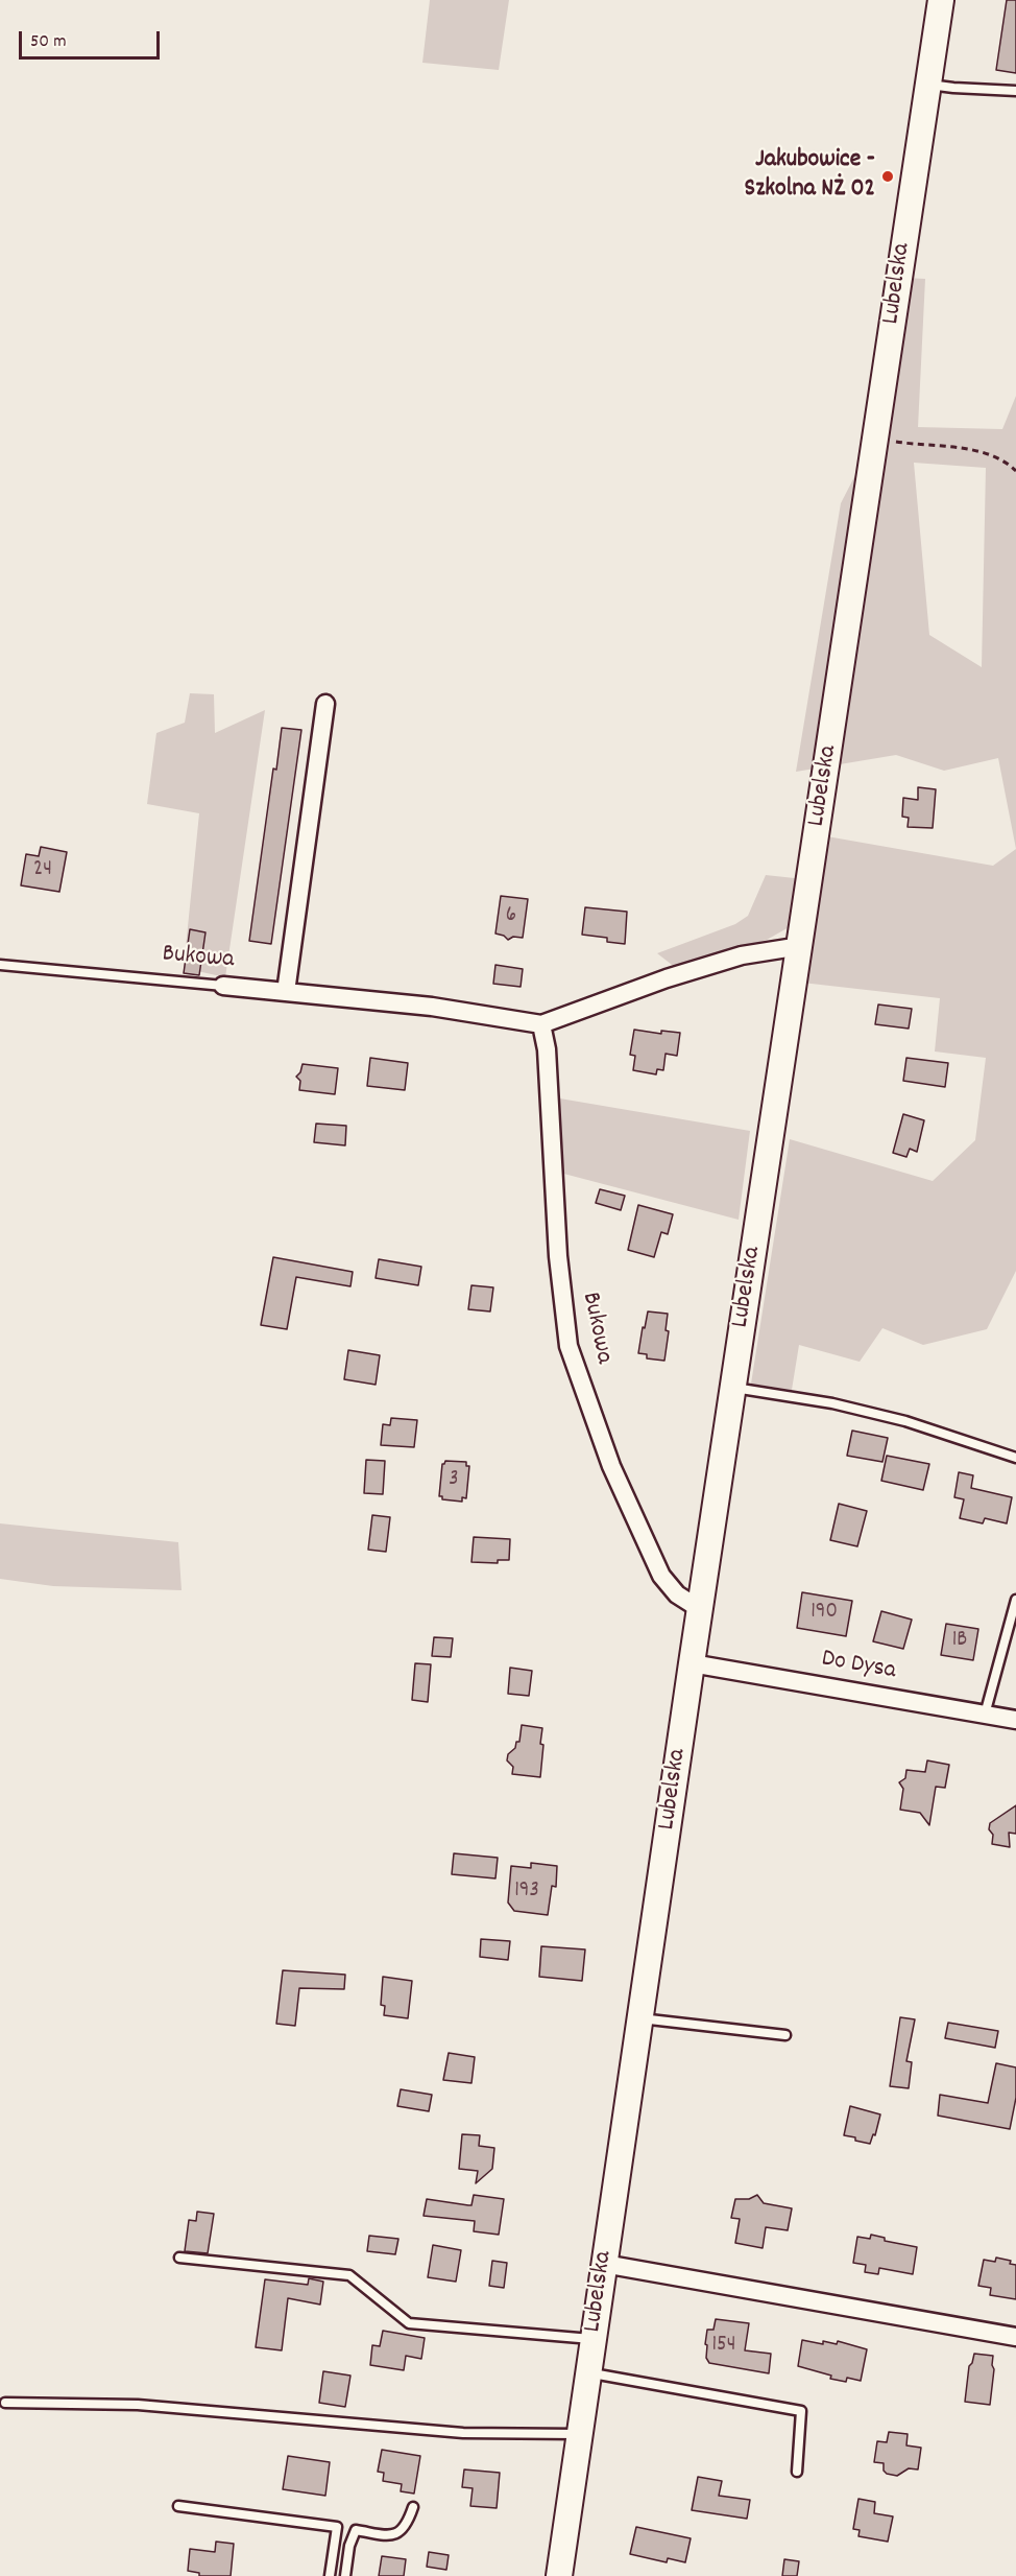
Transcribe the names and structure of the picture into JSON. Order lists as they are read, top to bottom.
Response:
{
  "streets": {
    "street": ["Lubelska", "Bukowa", "Do Dysa"]
  },
  "crossings": [
    ["Lubelska", "Bukowa"],
    ["Lubelska", "Do Dysa"]
  ],
  "places": ["Jakubowice - Szkolna NŻ 02"],
  "house_numbers": [
    "24",
    "6",
    "3",
    "190",
    "1B",
    "193",
    "154"
  ],
  "scale_bar": "50 m"
}
